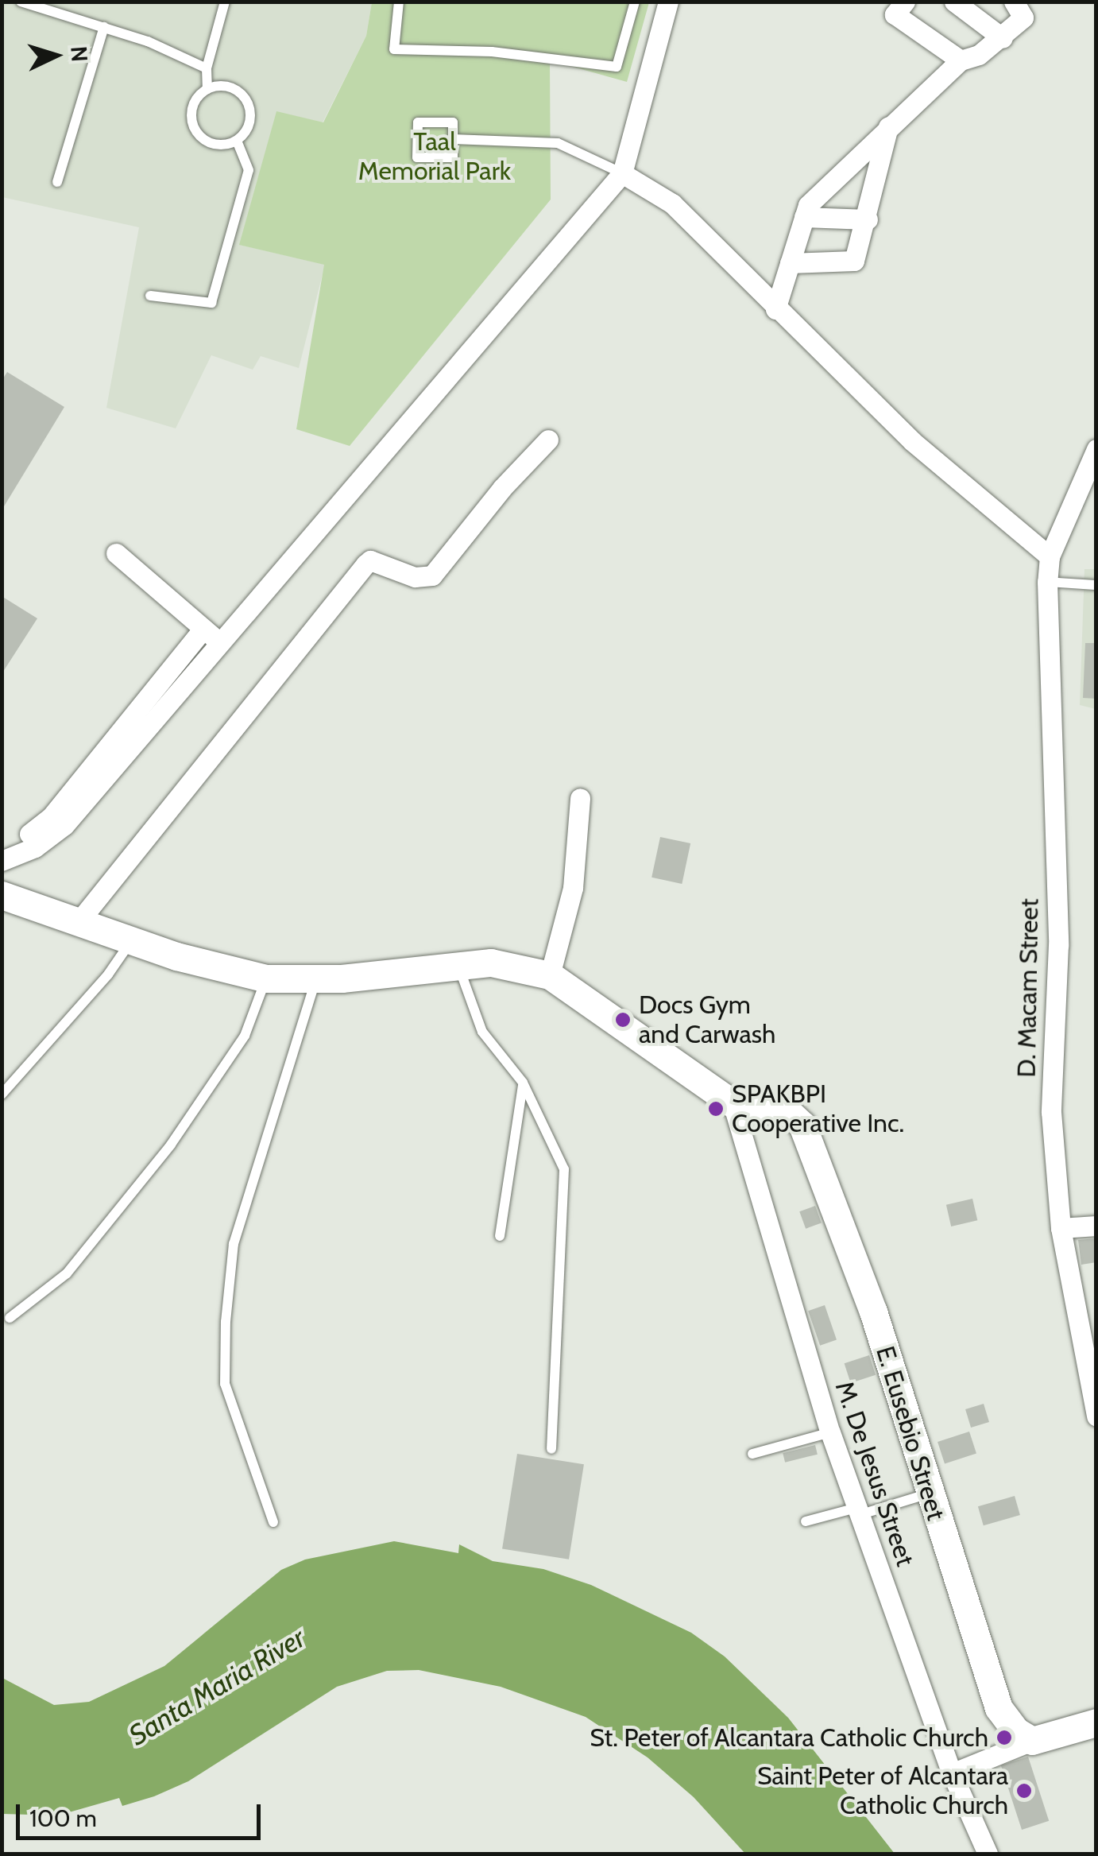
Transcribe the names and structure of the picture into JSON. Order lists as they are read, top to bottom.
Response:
{
  "streets": {
    "main road": ["E. Eusebio Street"],
    "street": ["D. Macam Street", "M. De Jesus Street"]
  },
  "crossings": [
    ["E. Eusebio Street", "M. De Jesus Street"]
  ],
  "water": ["Santa Maria River"],
  "parks": ["Taal Memorial Park"],
  "places": [
    "Docs Gym and Carwash",
    "SPAKBPI Cooperative Inc.",
    "St. Peter of Alcantara Catholic Church",
    "Saint Peter of Alcantara Catholic Church"
  ],
  "scale_bar": "100 m",
  "north": "right"
}
